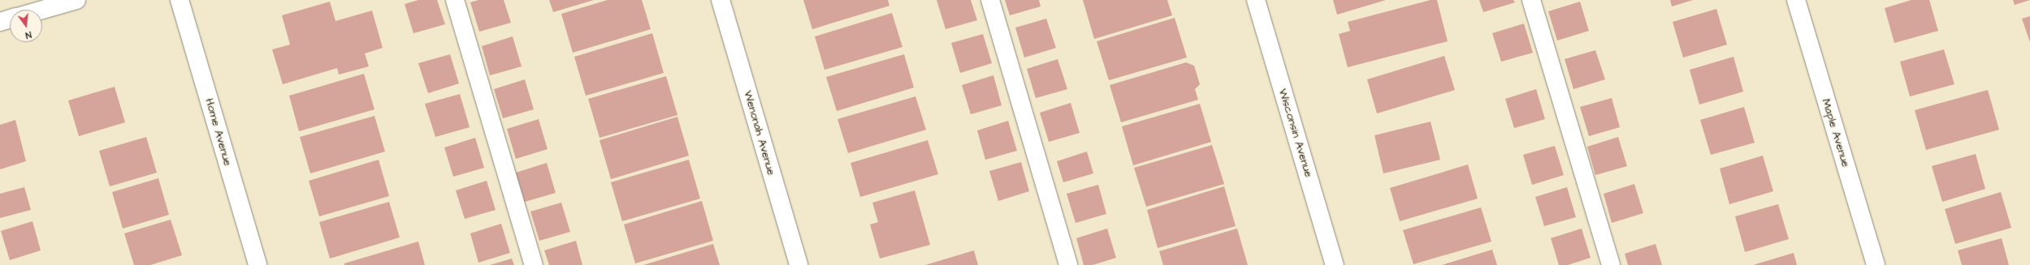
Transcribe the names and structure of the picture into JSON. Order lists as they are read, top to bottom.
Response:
{
  "streets": {
    "street": [
      "Home Avenue",
      "Wenonah Avenue",
      "Wisconsin Avenue",
      "Maple Avenue"
    ]
  },
  "north": "bottom"
}
